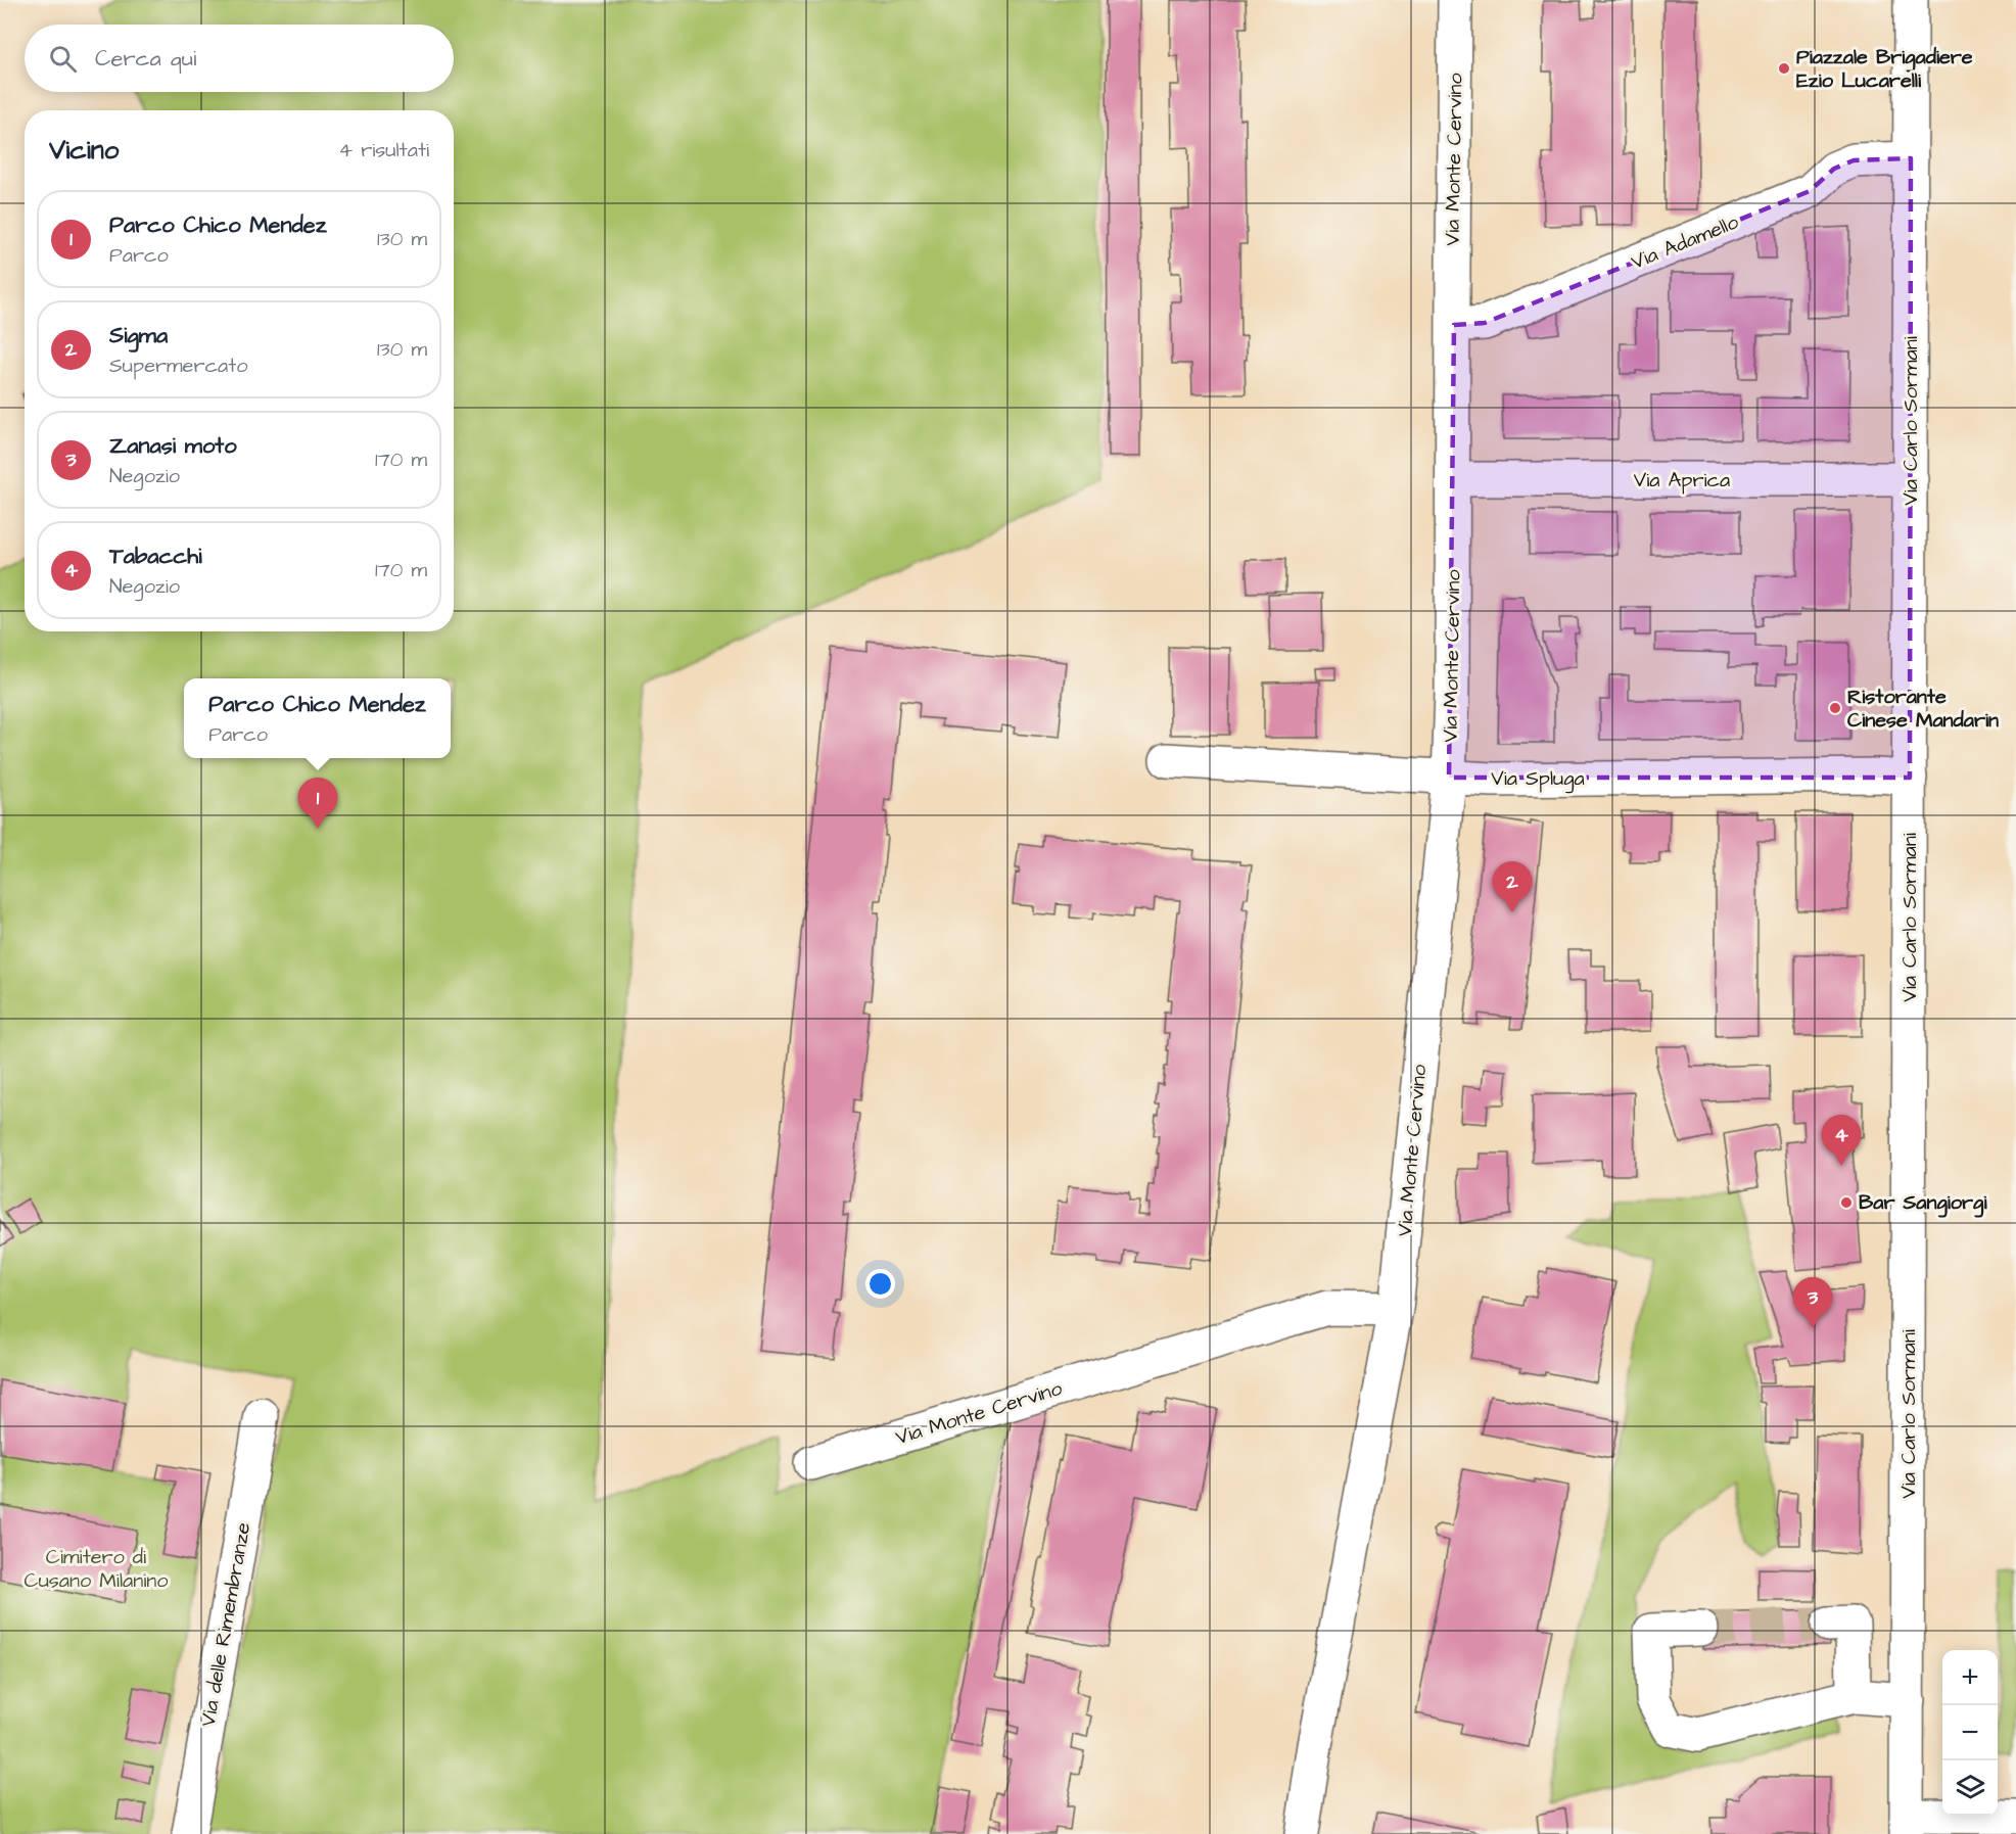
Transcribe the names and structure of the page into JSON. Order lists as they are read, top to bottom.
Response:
{
  "streets": {
    "street": [
      "Via Monte Cervino",
      "Via Adamello",
      "Via Carlo Sormani",
      "Via Aprica",
      "Via Spluga",
      "Via delle Rimembranze"
    ]
  },
  "crossings": [
    ["Via Monte Cervino", "Via Adamello"],
    ["Via Monte Cervino", "Via Aprica"],
    ["Via Monte Cervino", "Via Spluga"],
    ["Via Adamello", "Via Carlo Sormani"],
    ["Via Carlo Sormani", "Via Aprica"],
    ["Via Carlo Sormani", "Via Spluga"]
  ],
  "parks": ["Cimitero di Cusano Milanino"],
  "places": ["Piazzale Brigadiere Ezio Lucarelli", "Ristorante Cinese Mandarin", "Bar Sangiorgi"],
  "page": {
    "search": "Cerca qui",
    "heading": ["Vicino", "4 risultati"],
    "list": [
      {
        "mark": "1",
        "name": "Parco Chico Mendez",
        "note": "Parco",
        "value": "130 m"
      },
      {
        "mark": "2",
        "name": "Sigma",
        "note": "Supermercato",
        "value": "130 m"
      },
      {
        "mark": "3",
        "name": "Zanasi moto",
        "note": "Negozio",
        "value": "170 m"
      },
      {
        "mark": "4",
        "name": "Tabacchi",
        "note": "Negozio",
        "value": "170 m"
      }
    ],
    "popup": ["Parco Chico Mendez", "Parco"],
    "pins": [
      "1",
      "2",
      "4",
      "3"
    ],
    "map_buttons": ["+", "−"]
  }
}
